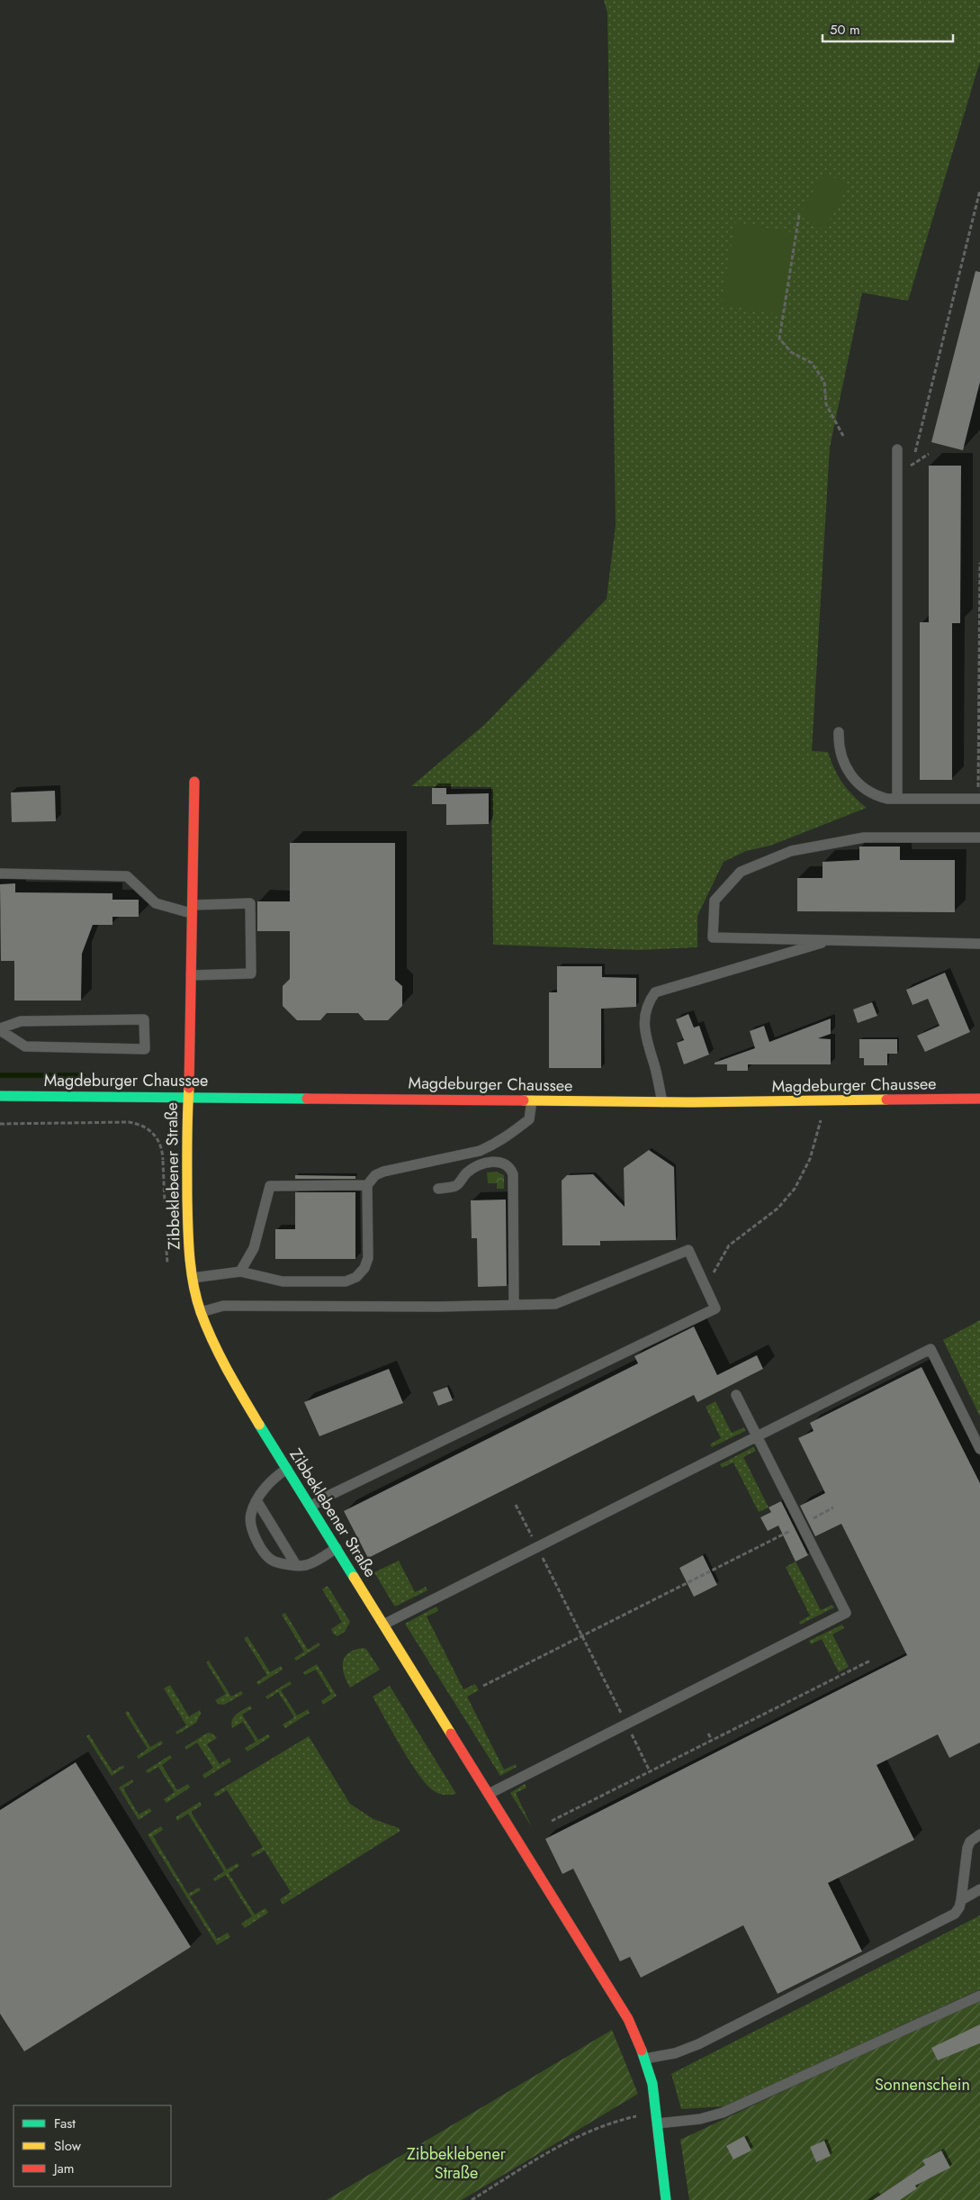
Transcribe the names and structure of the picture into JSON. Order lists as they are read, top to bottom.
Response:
{
  "streets": {
    "street": ["Magdeburger Chaussee", "Zibbeklebener Straße"]
  },
  "crossings": [
    ["Magdeburger Chaussee", "Zibbeklebener Straße"]
  ],
  "parks": ["Sonnenschein", "Zibbeklebener Straße"],
  "legend": ["Fast", "Slow", "Jam"],
  "scale_bar": "50 m"
}
